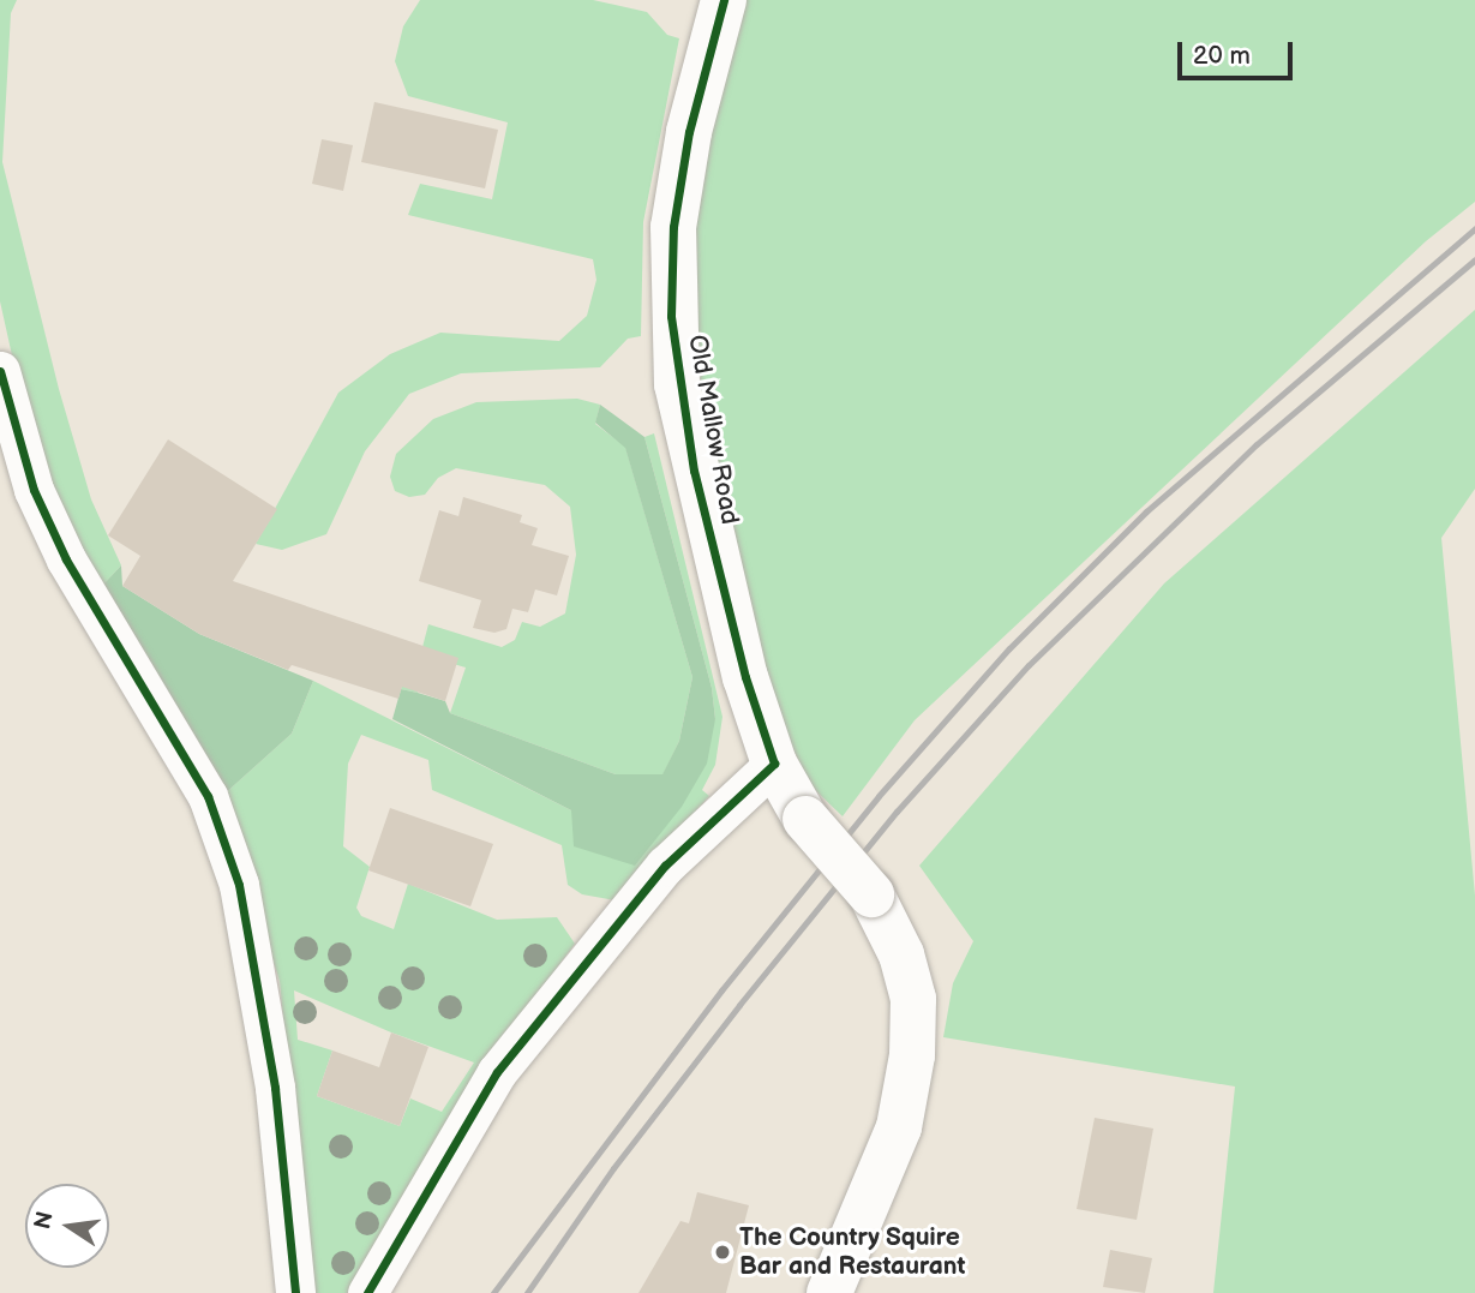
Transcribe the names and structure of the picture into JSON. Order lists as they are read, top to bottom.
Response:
{
  "streets": {
    "street": ["Old Mallow Road"]
  },
  "places": ["The Country Squire Bar and Restaurant"],
  "scale_bar": "20 m",
  "north": "left"
}
